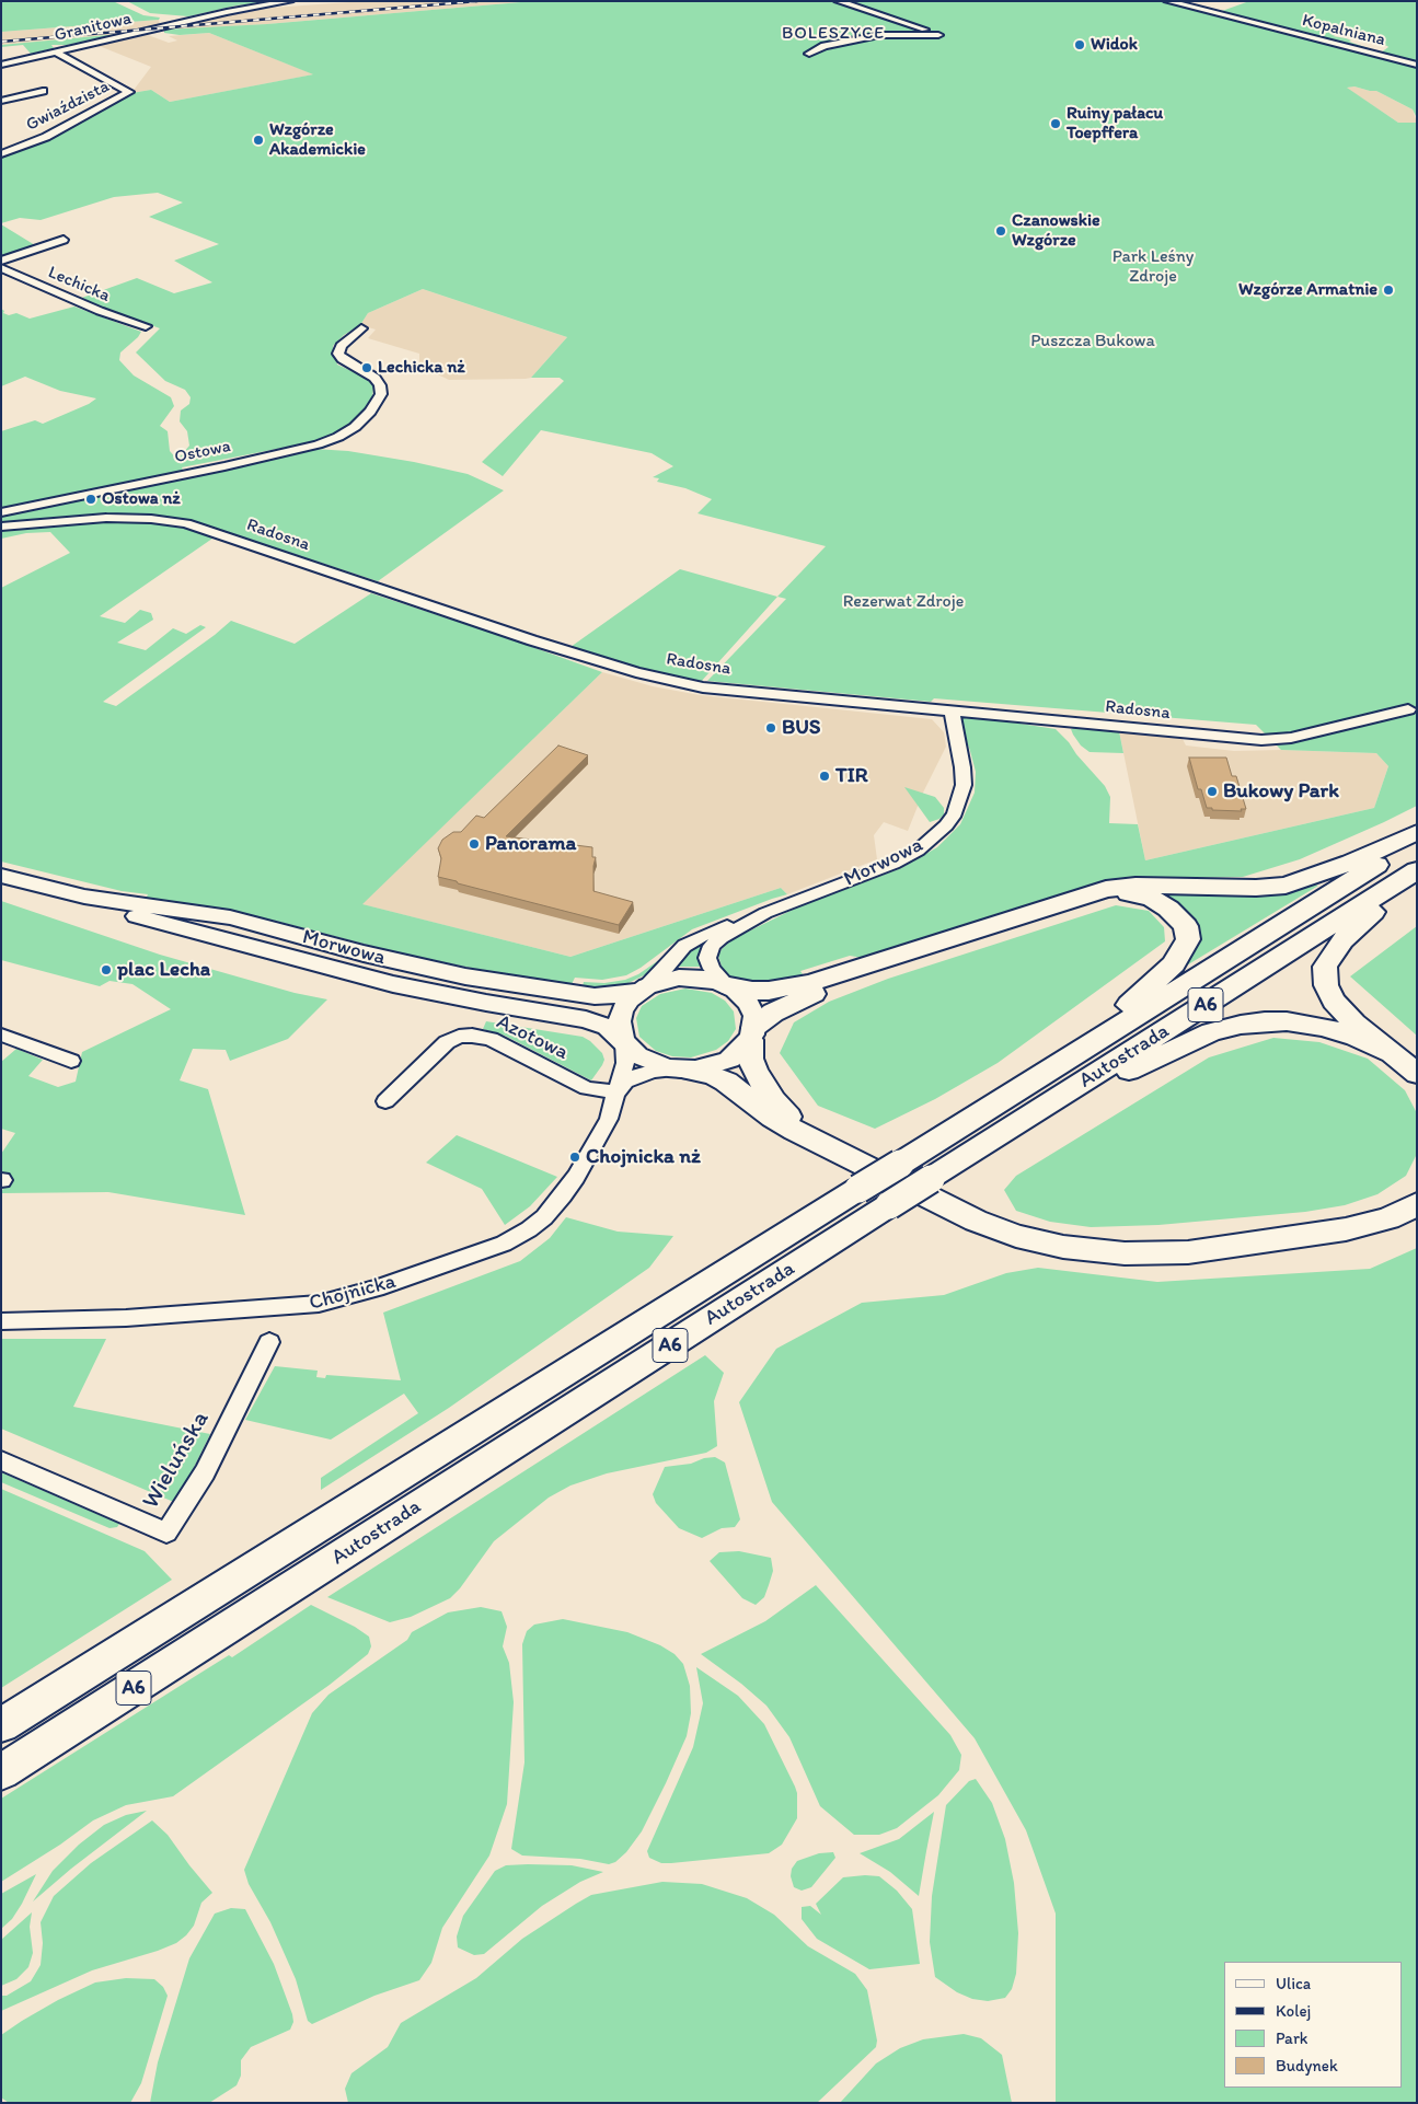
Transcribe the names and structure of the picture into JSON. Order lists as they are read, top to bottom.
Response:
{
  "streets": {
    "highway": ["A6", "Autostrada"],
    "main road": ["Morwowa"],
    "street": [
      "Granitowa",
      "Kopalniana",
      "Gwiaździsta",
      "Lechicka",
      "Ostowa",
      "Radosna",
      "Azotowa",
      "Chojnicka",
      "Wieluńska"
    ]
  },
  "crossings": [
    ["Granitowa", "Gwiaździsta"],
    ["Radosna", "Morwowa"],
    ["Morwowa", "Chojnicka"],
    ["Azotowa", "Chojnicka"]
  ],
  "districts": ["BOLESZYCE"],
  "parks": ["Park Leśny Zdroje", "Puszcza Bukowa", "Rezerwat Zdroje"],
  "places": [
    "Widok",
    "Ruiny pałacu Toepffera",
    "Wzgórze Akademickie",
    "Czanowskie Wzgórze",
    "Wzgórze Armatnie",
    "Lechicka nż",
    "Ostowa nż",
    "BUS",
    "TIR",
    "Bukowy Park",
    "Panorama",
    "plac Lecha",
    "Chojnicka nż"
  ],
  "legend": [
    "Ulica",
    "Kolej",
    "Park",
    "Budynek"
  ]
}
